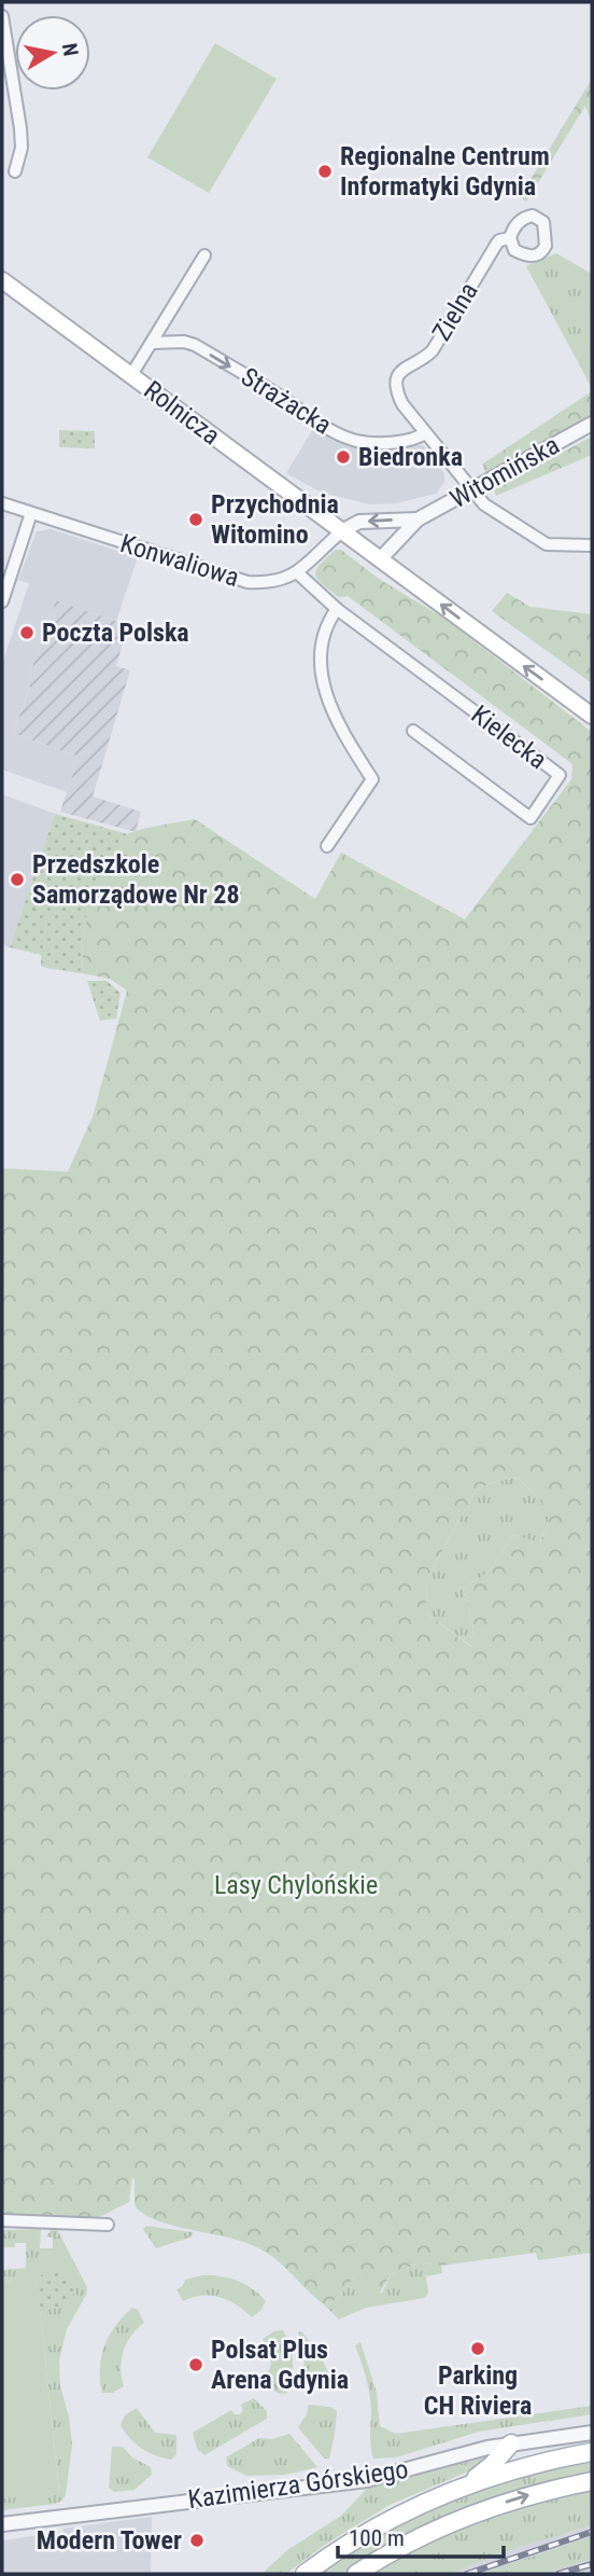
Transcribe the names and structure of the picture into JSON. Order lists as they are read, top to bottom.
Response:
{
  "streets": {
    "main road": ["Rolnicza"],
    "street": [
      "Zielna",
      "Strażacka",
      "Witomińska",
      "Konwaliowa",
      "Kielecka",
      "Kazimierza Górskiego"
    ]
  },
  "crossings": [
    ["Zielna", "Strażacka"],
    ["Zielna", "Witomińska"],
    ["Rolnicza", "Witomińska"],
    ["Konwaliowa", "Kielecka"]
  ],
  "one_way": ["Strażacka"],
  "parks": ["Lasy Chylońskie"],
  "places": [
    "Regionalne Centrum Informatyki Gdynia",
    "Biedronka",
    "Przychodnia Witomino",
    "Poczta Polska",
    "Przedszkole Samorządowe Nr 28",
    "Parking CH Riviera",
    "Polsat Plus Arena Gdynia",
    "Modern Tower"
  ],
  "scale_bar": "100 m",
  "north": "right"
}
